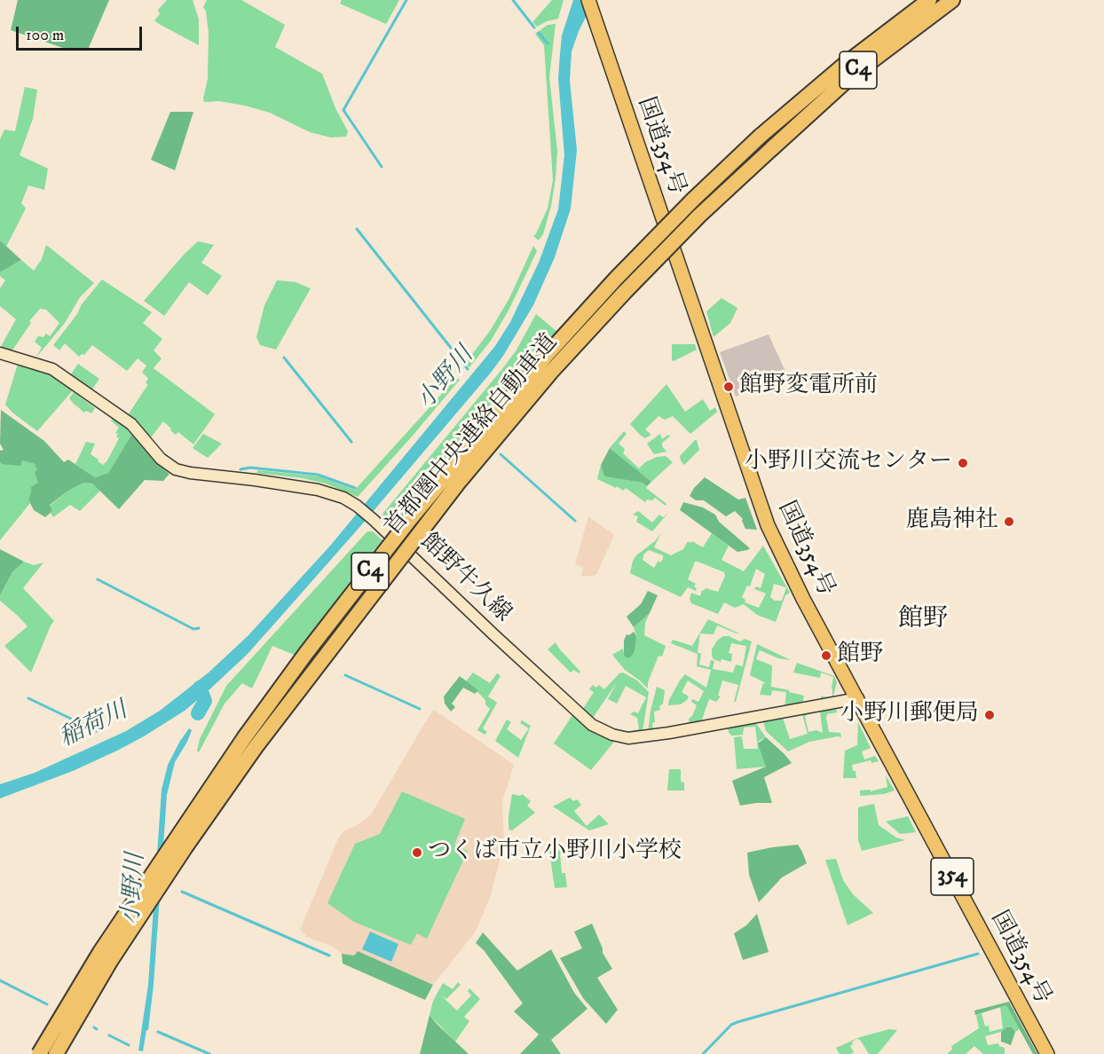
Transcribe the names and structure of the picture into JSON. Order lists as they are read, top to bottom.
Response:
{
  "streets": {
    "highway": [
      "C4",
      "国道354号",
      "首都圏中央連絡自動車道",
      "354"
    ],
    "main road": ["館野牛久線"]
  },
  "crossings": [
    ["国道354号", "館野牛久線"]
  ],
  "districts": ["館野"],
  "water": ["小野川", "稲荷川"],
  "places": [
    "館野変電所前",
    "小野川交流センター",
    "鹿島神社",
    "館野",
    "小野川郵便局",
    "つくば市立小野川小学校"
  ],
  "scale_bar": "100 m"
}
